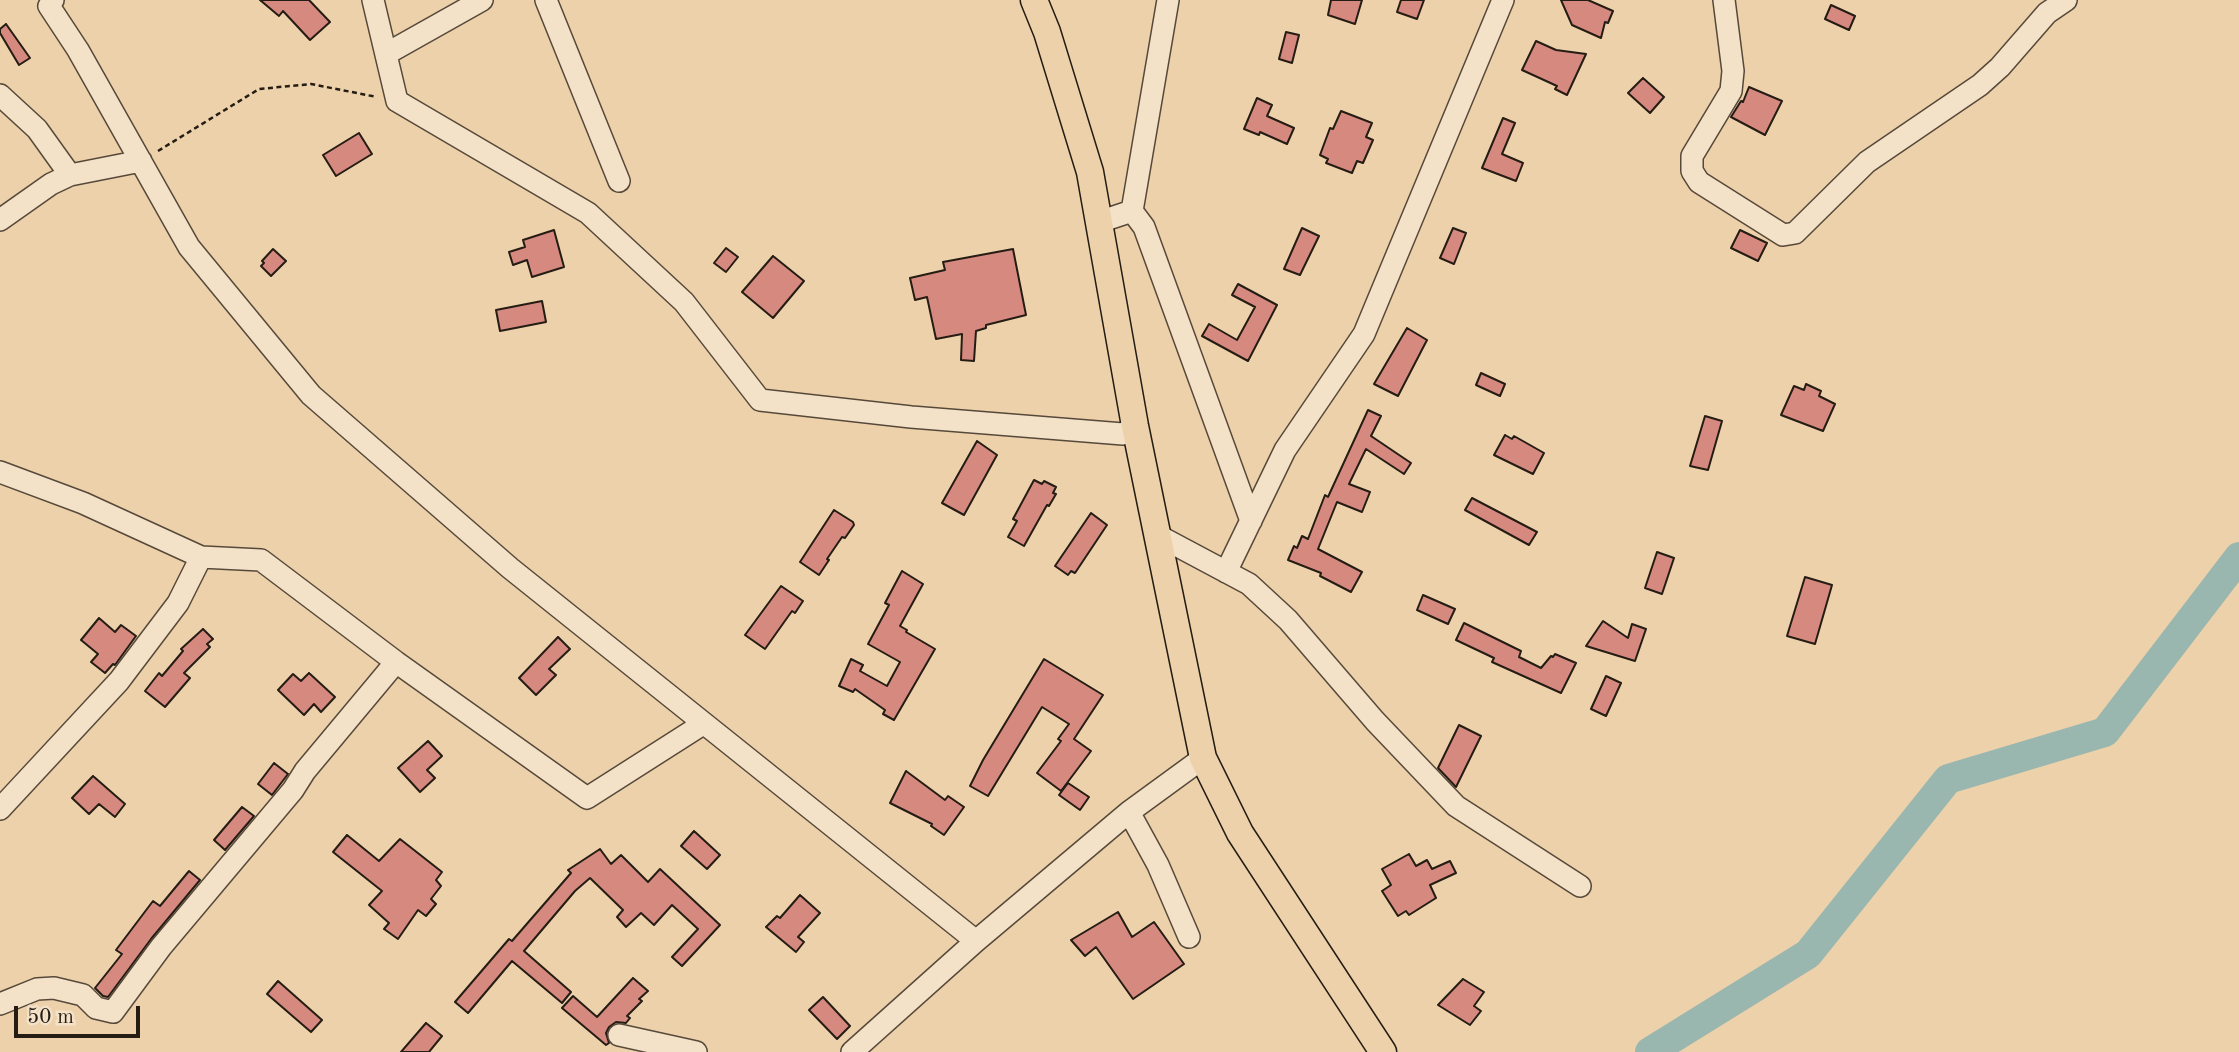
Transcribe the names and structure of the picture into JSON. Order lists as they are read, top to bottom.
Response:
{
  "scale_bar": "50 m"
}
